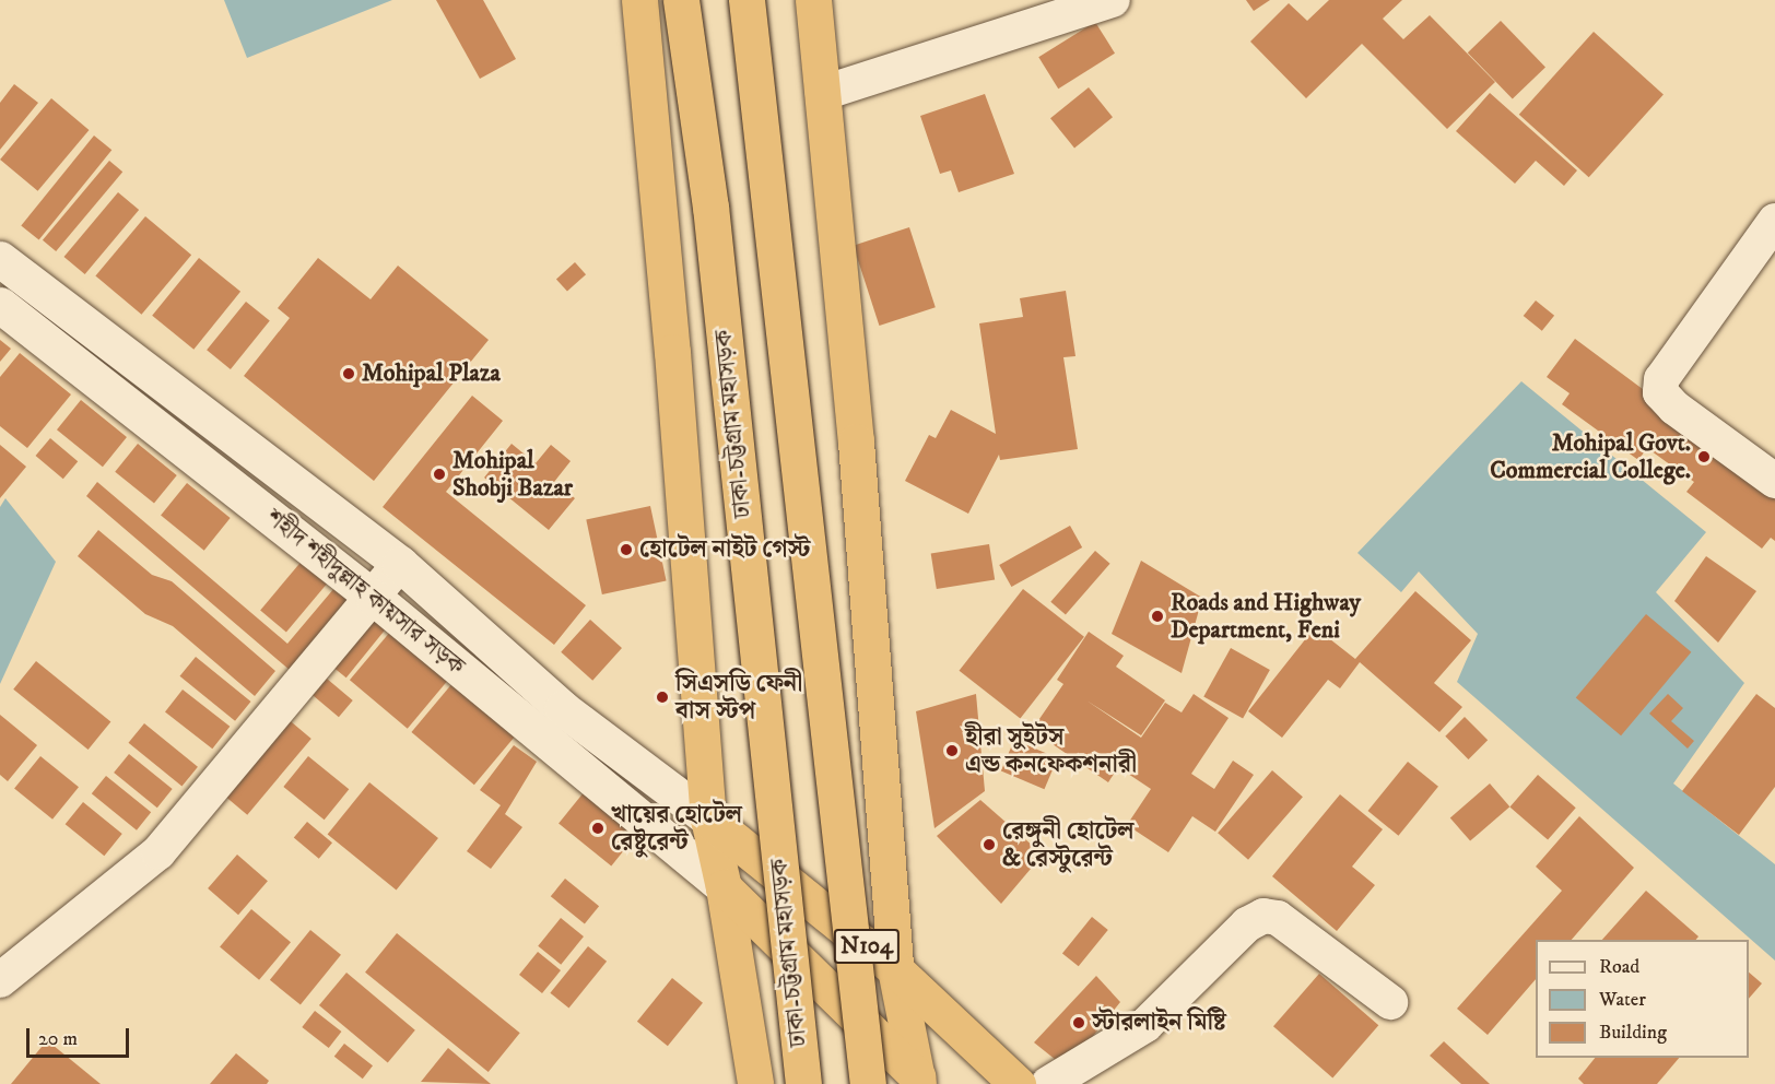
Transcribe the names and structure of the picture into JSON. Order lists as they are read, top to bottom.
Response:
{
  "streets": {
    "highway": ["ঢাকা-চট্টগ্রাম মহাসড়ক", "N104"],
    "main road": ["শহীদ শহীদুল্লাহ কায়সার সড়ক"]
  },
  "crossings": [
    ["শহীদ শহীদুল্লাহ কায়সার সড়ক", "N104"]
  ],
  "places": [
    "Mohipal Plaza",
    "Mohipal Govt. Commercial College.",
    "Mohipal Shobji Bazar",
    "হোটেল নাইট গেস্ট",
    "Roads and Highway Department, Feni",
    "সিএসডি ফেনী বাস স্টপ",
    "হীরা সুইটস এন্ড কনফেকশনারী",
    "খায়ের হোটেল রেষ্টুরেন্ট",
    "রেঙ্গুনী হোটেল & রেস্টুরেন্ট",
    "স্টারলাইন মিষ্টি"
  ],
  "legend": ["Road", "Water", "Building"],
  "scale_bar": "20 m"
}
